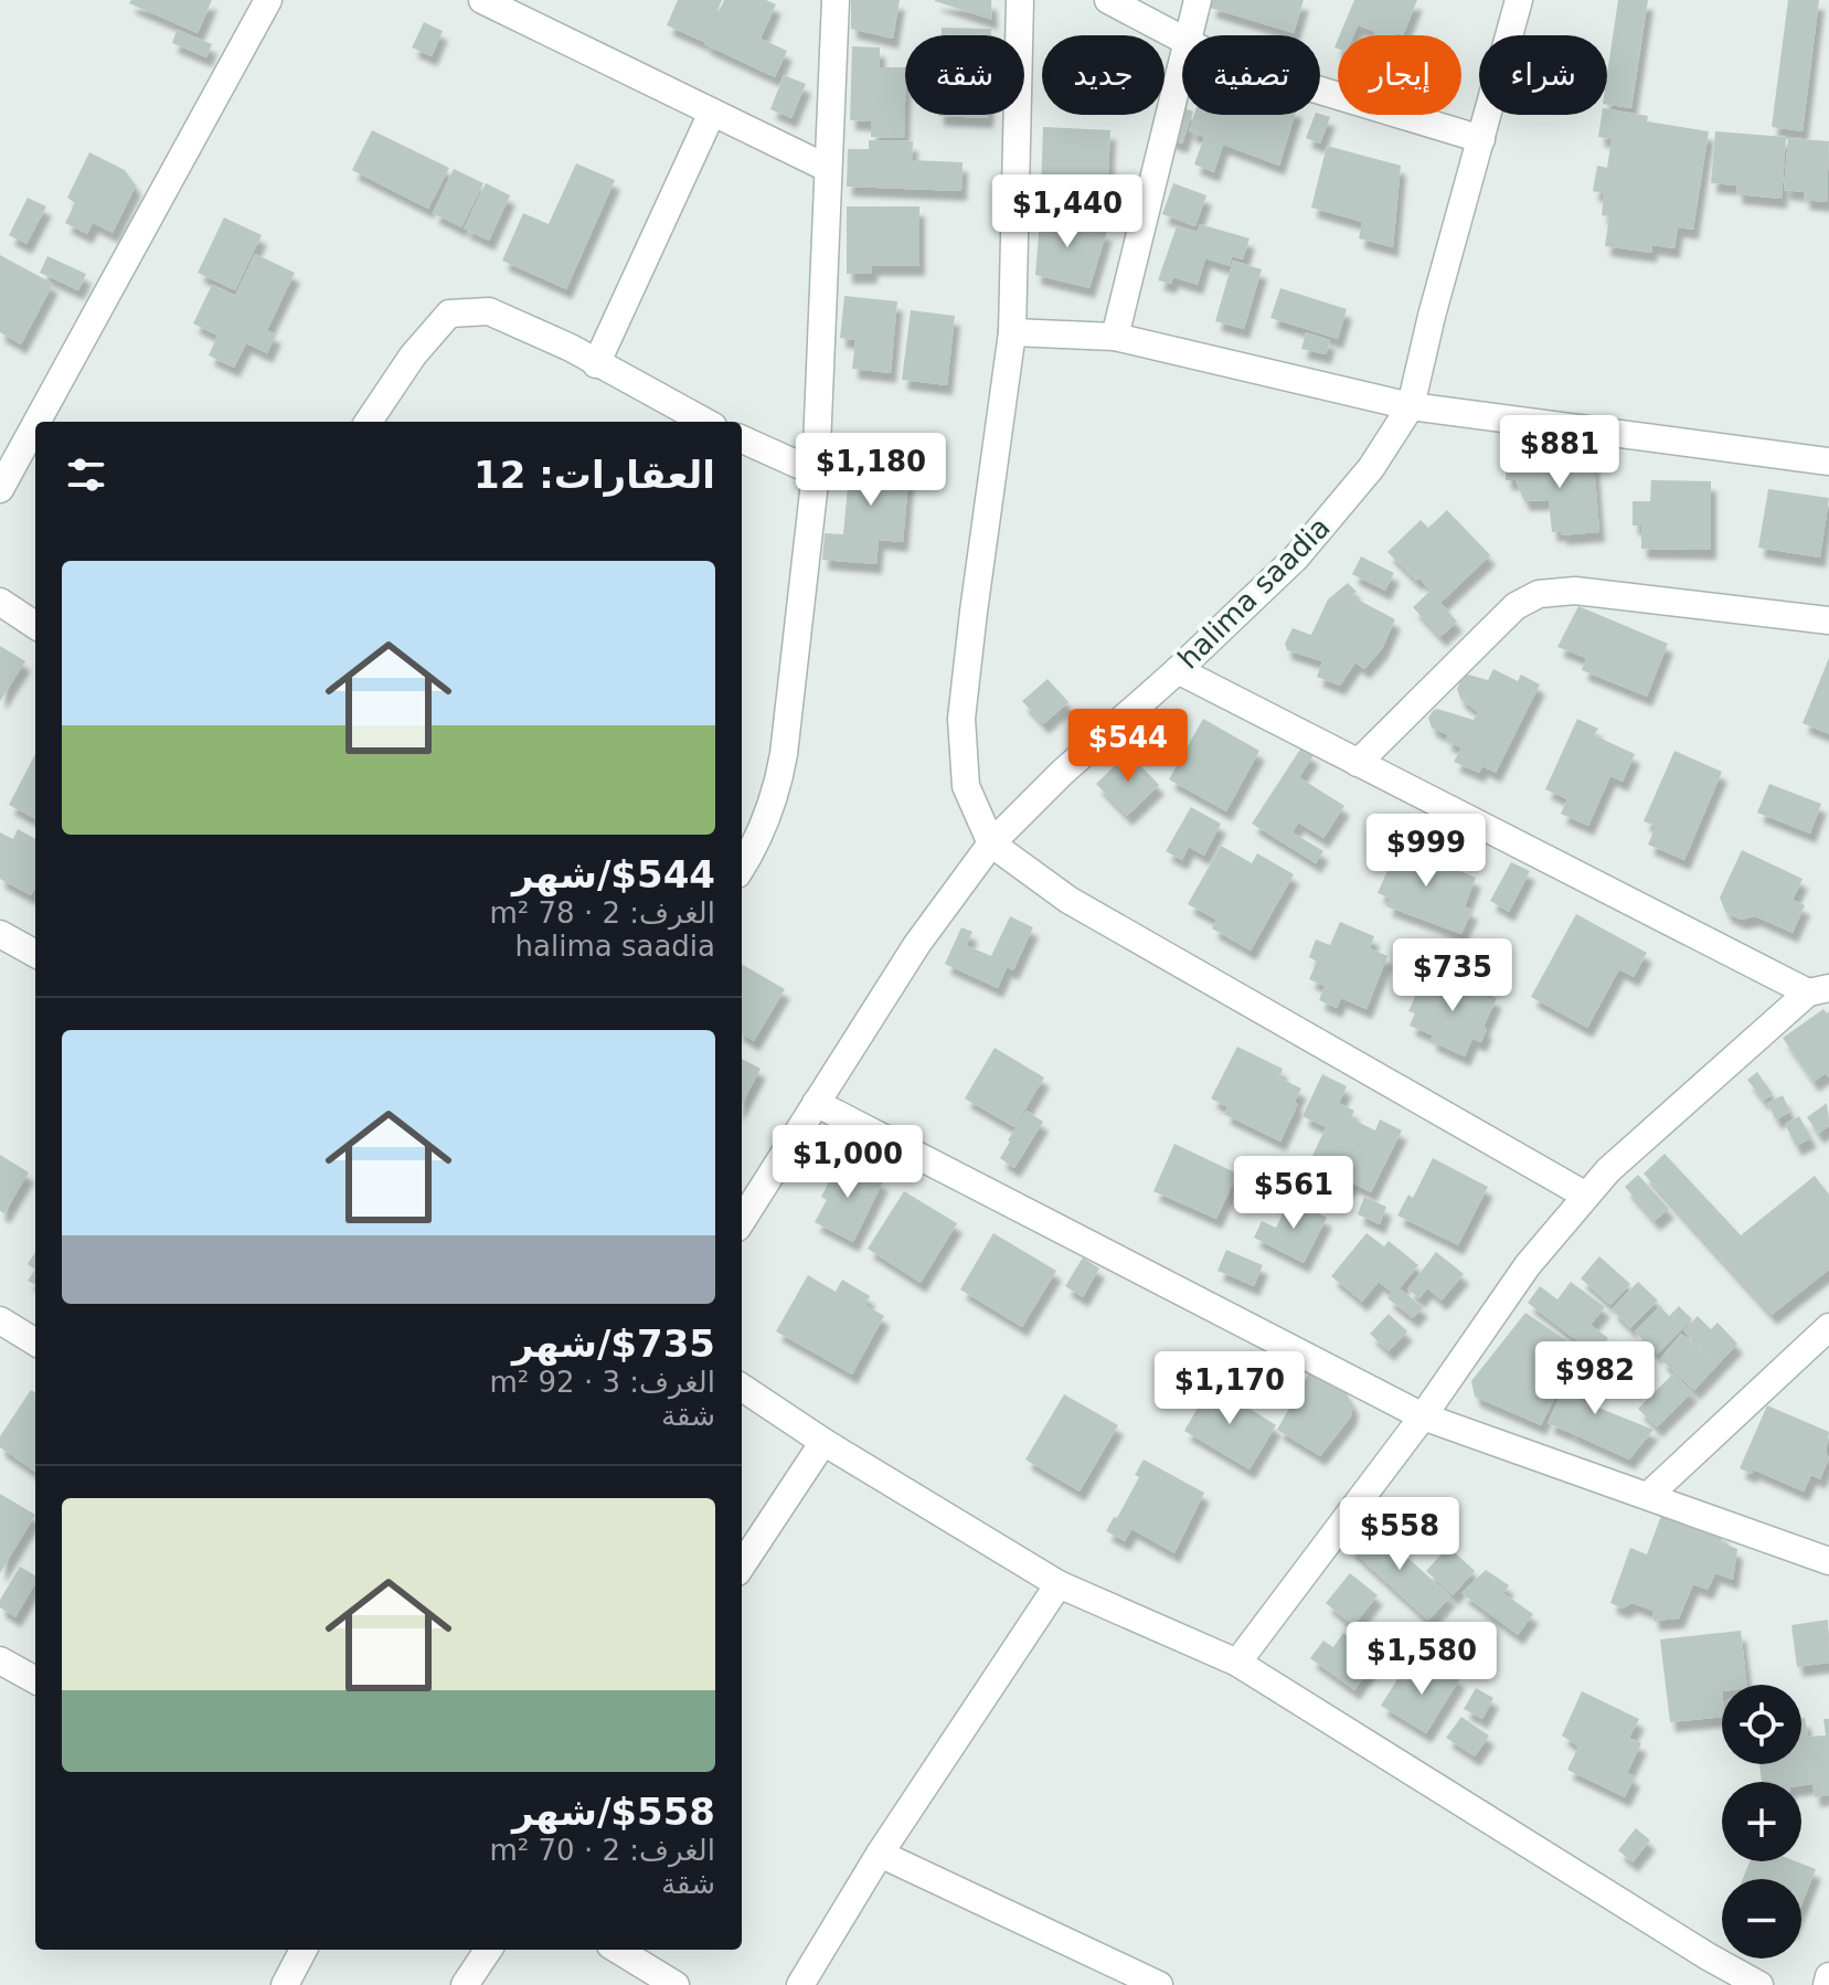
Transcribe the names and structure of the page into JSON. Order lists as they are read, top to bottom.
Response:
{
  "streets": {
    "street": ["halima saadia"]
  },
  "page": {
    "chip": [
      "شراء",
      "إيجار",
      "تصفية",
      "جديد",
      "شقة"
    ],
    "price": [
      "$1,440",
      "$881",
      "$1,180",
      "$544",
      "$999",
      "$735",
      "$1,000",
      "$561",
      "$982",
      "$1,170",
      "$558",
      "$1,580"
    ],
    "heading": "العقارات: 12",
    "list": [
      {
        "name": "$544/شهر",
        "note": "الغرف: 2 · 78 m² · halima saadia"
      },
      {
        "name": "$735/شهر",
        "note": "الغرف: 3 · 92 m² · شقة"
      },
      {
        "name": "$558/شهر",
        "note": "الغرف: 2 · 70 m² · شقة"
      }
    ],
    "map_buttons": ["+", "−"]
  }
}
